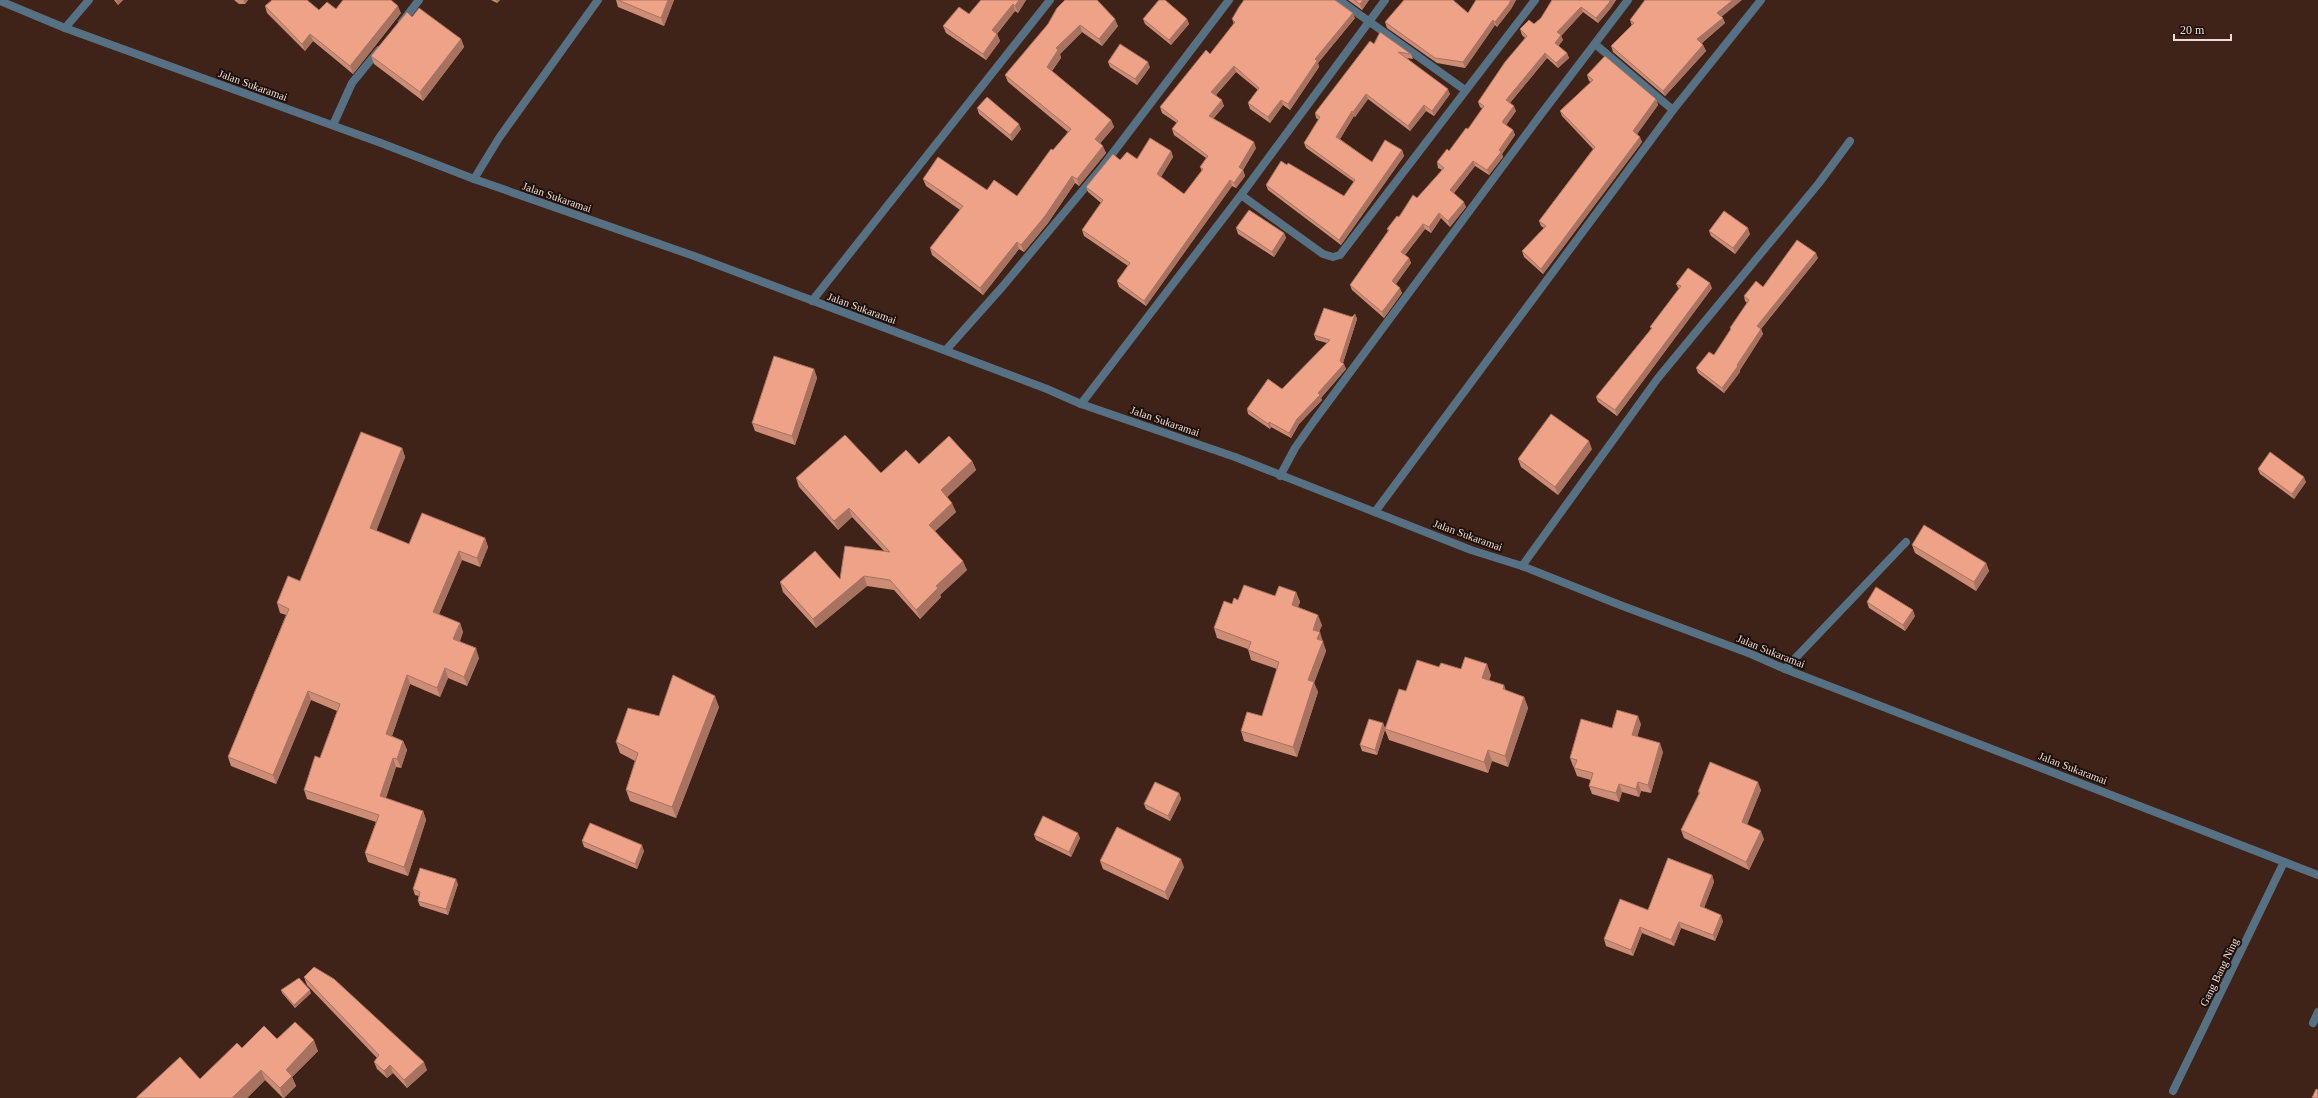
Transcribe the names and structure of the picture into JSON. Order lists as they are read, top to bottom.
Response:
{
  "streets": {
    "street": ["Jalan Sukaramai", "Gang Bang Ning"]
  },
  "crossings": [
    ["Jalan Sukaramai", "Gang Bang Ning"]
  ],
  "scale_bar": "20 m"
}
